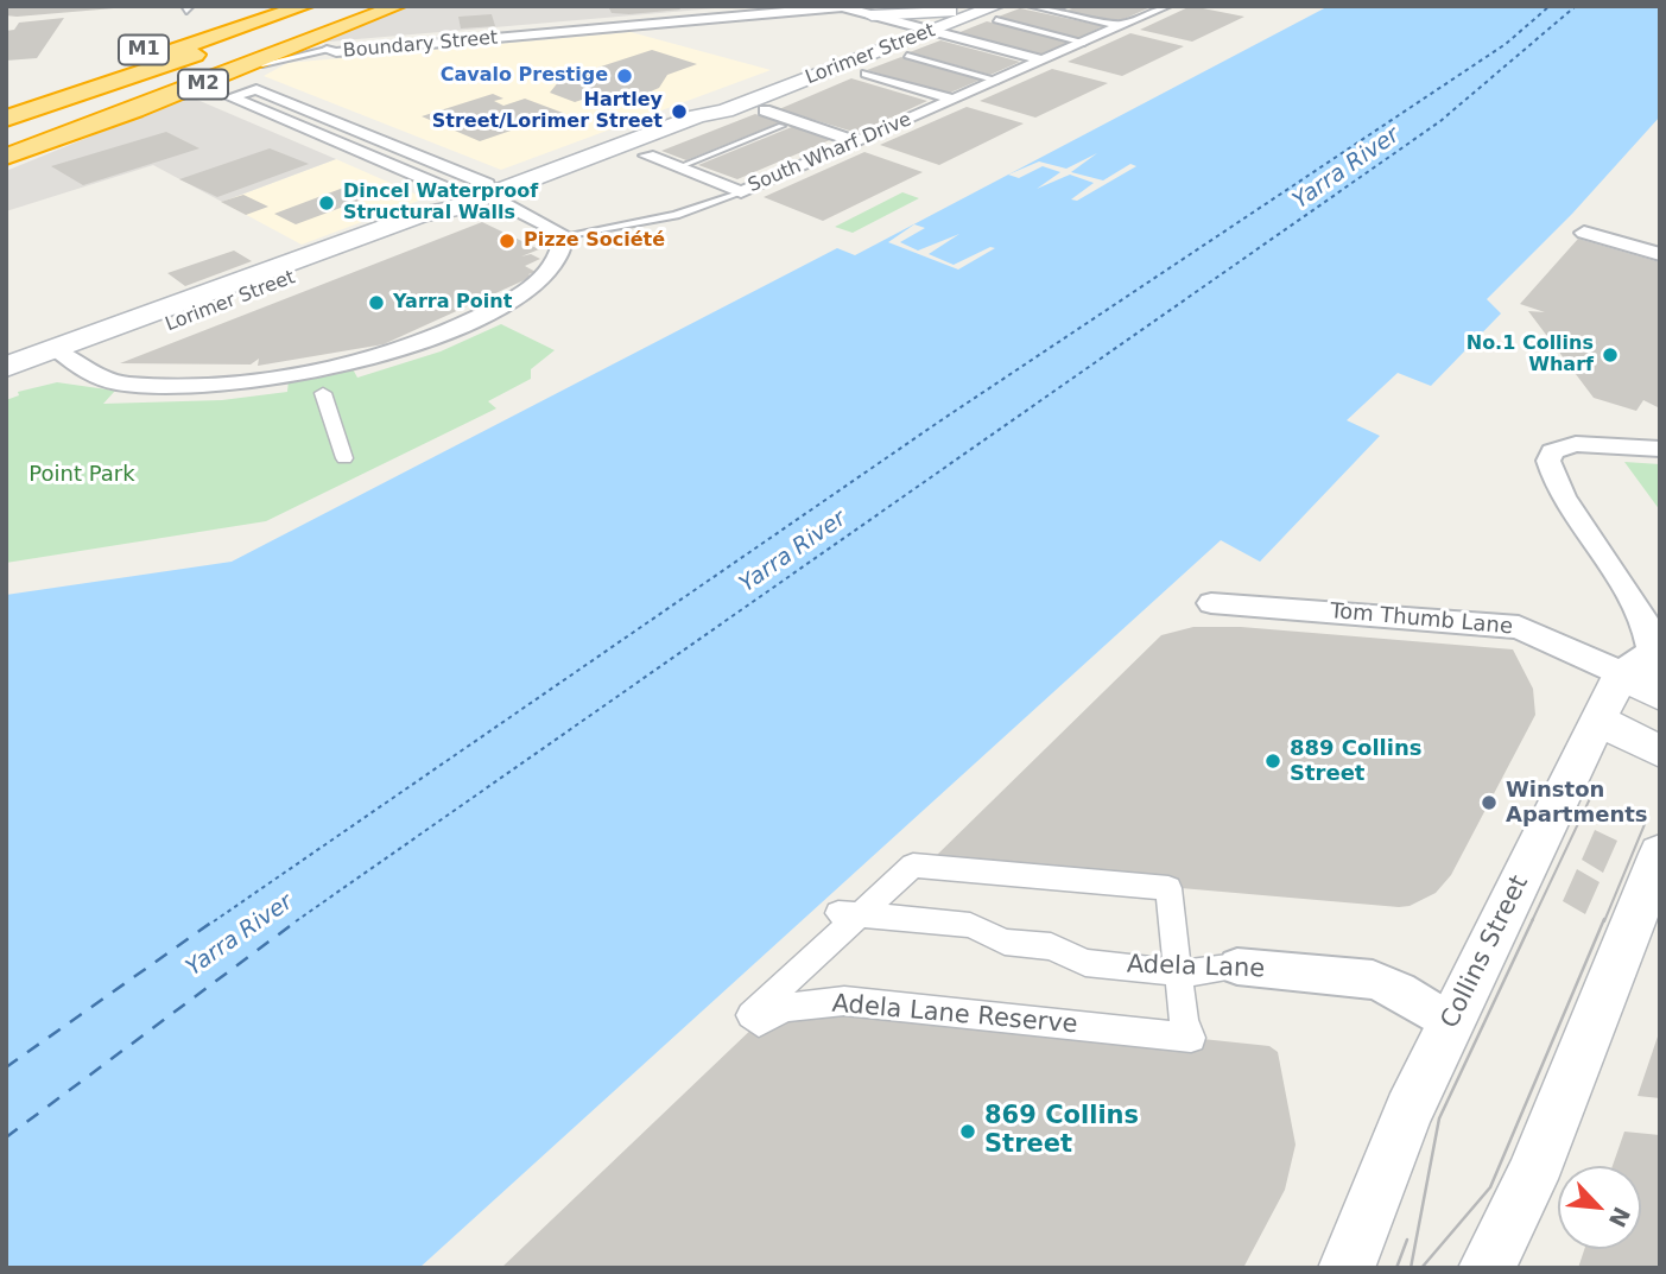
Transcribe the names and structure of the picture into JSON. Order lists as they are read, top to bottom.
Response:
{
  "streets": {
    "highway": ["M1", "M2"],
    "main road": ["Lorimer Street"],
    "street": [
      "Boundary Street",
      "South Wharf Drive",
      "Tom Thumb Lane",
      "Collins Street",
      "Adela Lane",
      "Adela Lane Reserve"
    ]
  },
  "crossings": [
    ["Boundary Street", "Lorimer Street"],
    ["Boundary Street", "South Wharf Drive"],
    ["Tom Thumb Lane", "Collins Street"],
    ["Collins Street", "Adela Lane"],
    ["Adela Lane", "Adela Lane Reserve"]
  ],
  "water": ["Yarra River"],
  "parks": ["Point Park"],
  "places": [
    "Cavalo Prestige",
    "Hartley Street/Lorimer Street",
    "Dincel Waterproof Structural Walls",
    "Pizze Société",
    "Yarra Point",
    "No.1 Collins Wharf",
    "889 Collins Street",
    "Winston Apartments",
    "869 Collins Street"
  ],
  "north": "bottom right"
}
